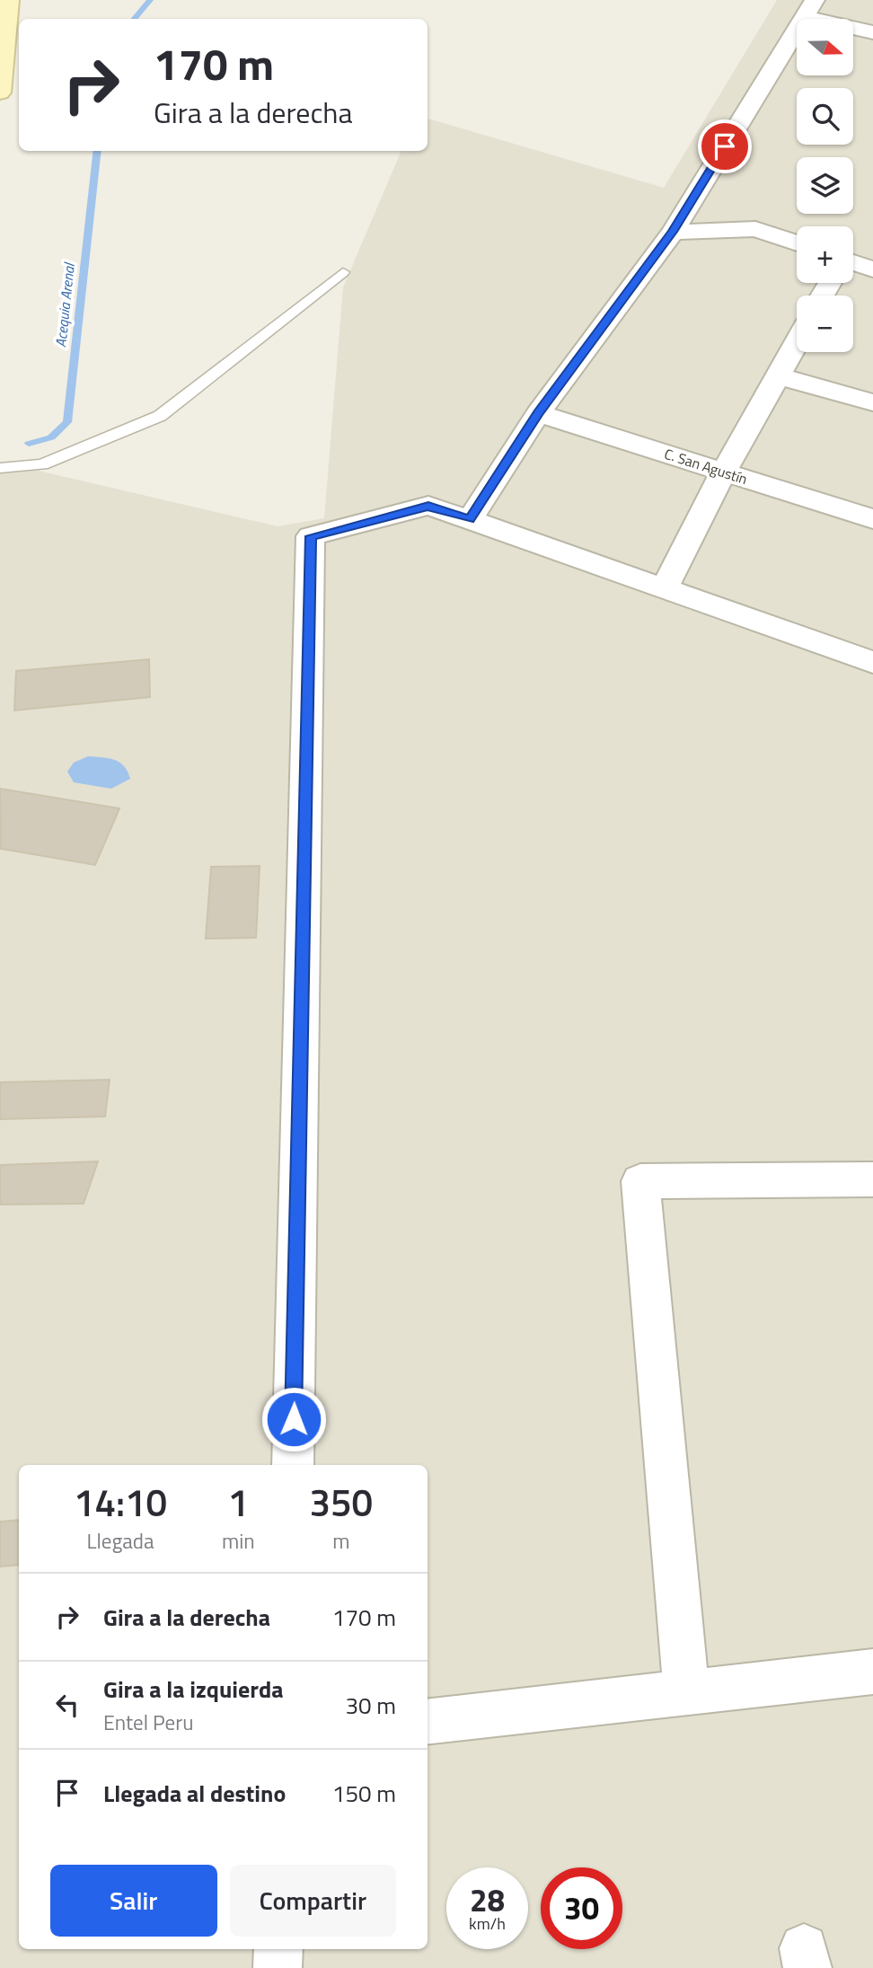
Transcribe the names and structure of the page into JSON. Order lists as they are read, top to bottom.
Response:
{
  "streets": {
    "street": ["C. San Agustín"]
  },
  "water": ["Acequia Arenal"],
  "north": "right",
  "page": {
    "map_buttons": ["+", "−"],
    "turn": ["170 m", "Gira a la derecha"],
    "eta": [
      "14:10",
      "Llegada",
      "1",
      "min",
      "350",
      "m"
    ],
    "list": [
      {
        "name": "Gira a la derecha",
        "value": "170 m"
      },
      {
        "name": "Gira a la izquierda",
        "note": "Entel Peru",
        "value": "30 m"
      },
      {
        "name": "Llegada al destino",
        "value": "150 m"
      }
    ],
    "buttons": ["Salir", "Compartir"],
    "speed": "28 km/h",
    "limit": "30"
  }
}
